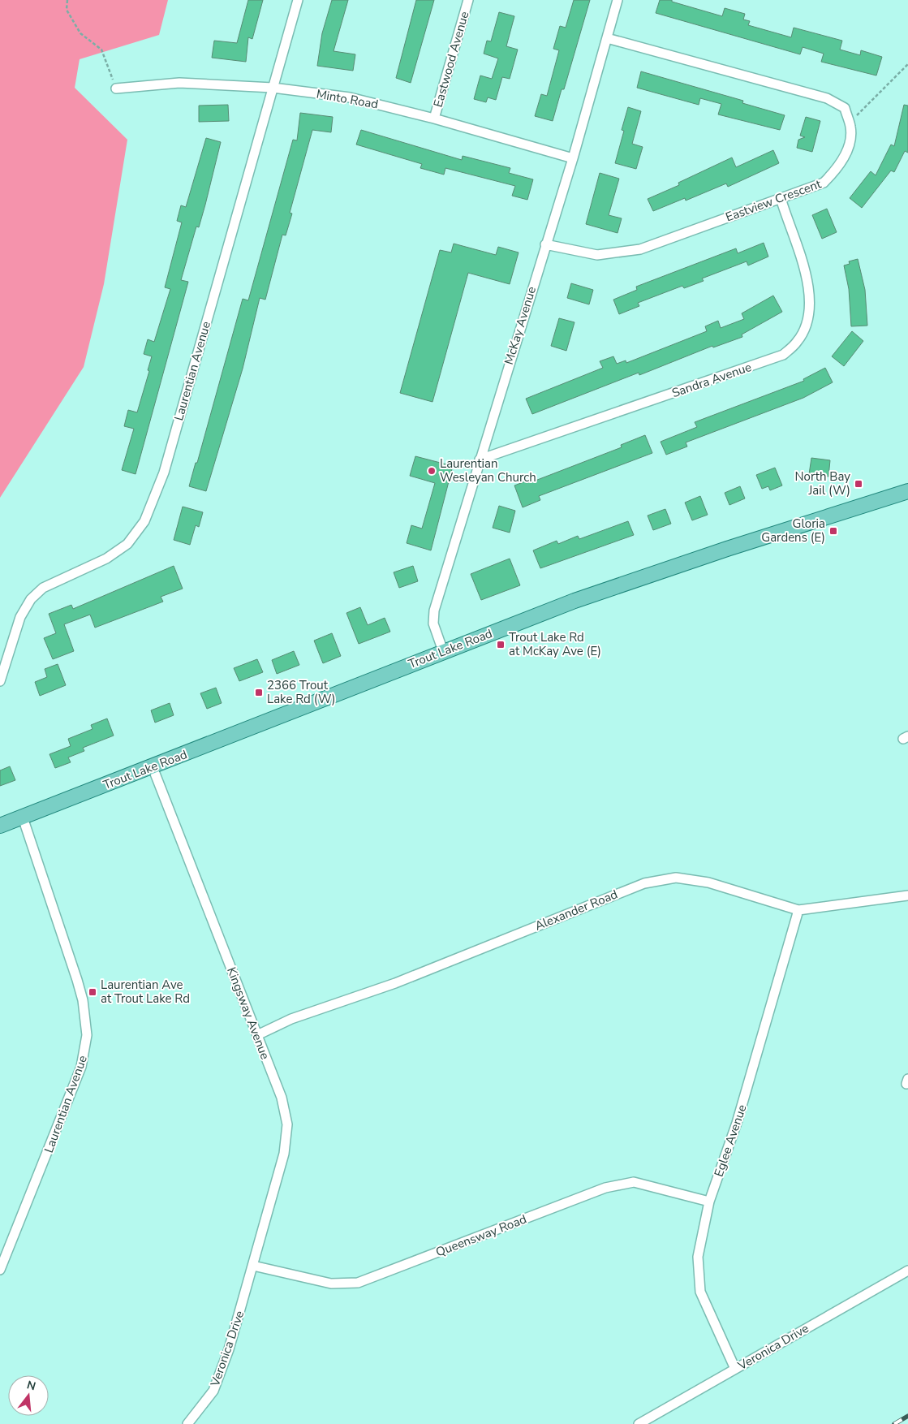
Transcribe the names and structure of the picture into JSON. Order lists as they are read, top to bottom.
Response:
{
  "streets": {
    "main road": ["Trout Lake Road"],
    "street": [
      "Eastwood Avenue",
      "Minto Road",
      "Eastview Crescent",
      "McKay Avenue",
      "Laurentian Avenue",
      "Sandra Avenue",
      "Alexander Road",
      "Kingsway Avenue",
      "Eglee Avenue",
      "Queensway Road",
      "Veronica Drive"
    ]
  },
  "crossings": [
    ["Eastwood Avenue", "Minto Road"],
    ["Minto Road", "McKay Avenue"],
    ["Minto Road", "Laurentian Avenue"],
    ["Eastview Crescent", "McKay Avenue"],
    ["Eastview Crescent", "Sandra Avenue"],
    ["McKay Avenue", "Sandra Avenue"],
    ["McKay Avenue", "Trout Lake Road"],
    ["Laurentian Avenue", "Trout Lake Road"],
    ["Trout Lake Road", "Kingsway Avenue"],
    ["Alexander Road", "Kingsway Avenue"],
    ["Alexander Road", "Eglee Avenue"],
    ["Kingsway Avenue", "Queensway Road"],
    ["Kingsway Avenue", "Veronica Drive"],
    ["Eglee Avenue", "Queensway Road"],
    ["Eglee Avenue", "Veronica Drive"],
    ["Queensway Road", "Veronica Drive"]
  ],
  "places": {
    "other": ["Laurentian Wesleyan Church"],
    "transit": [
      "North Bay Jail (W)",
      "Gloria Gardens (E)",
      "Trout Lake Rd at McKay Ave (E)",
      "2366 Trout Lake Rd (W)",
      "Laurentian Ave at Trout Lake Rd"
    ]
  },
  "north": "top"
}
